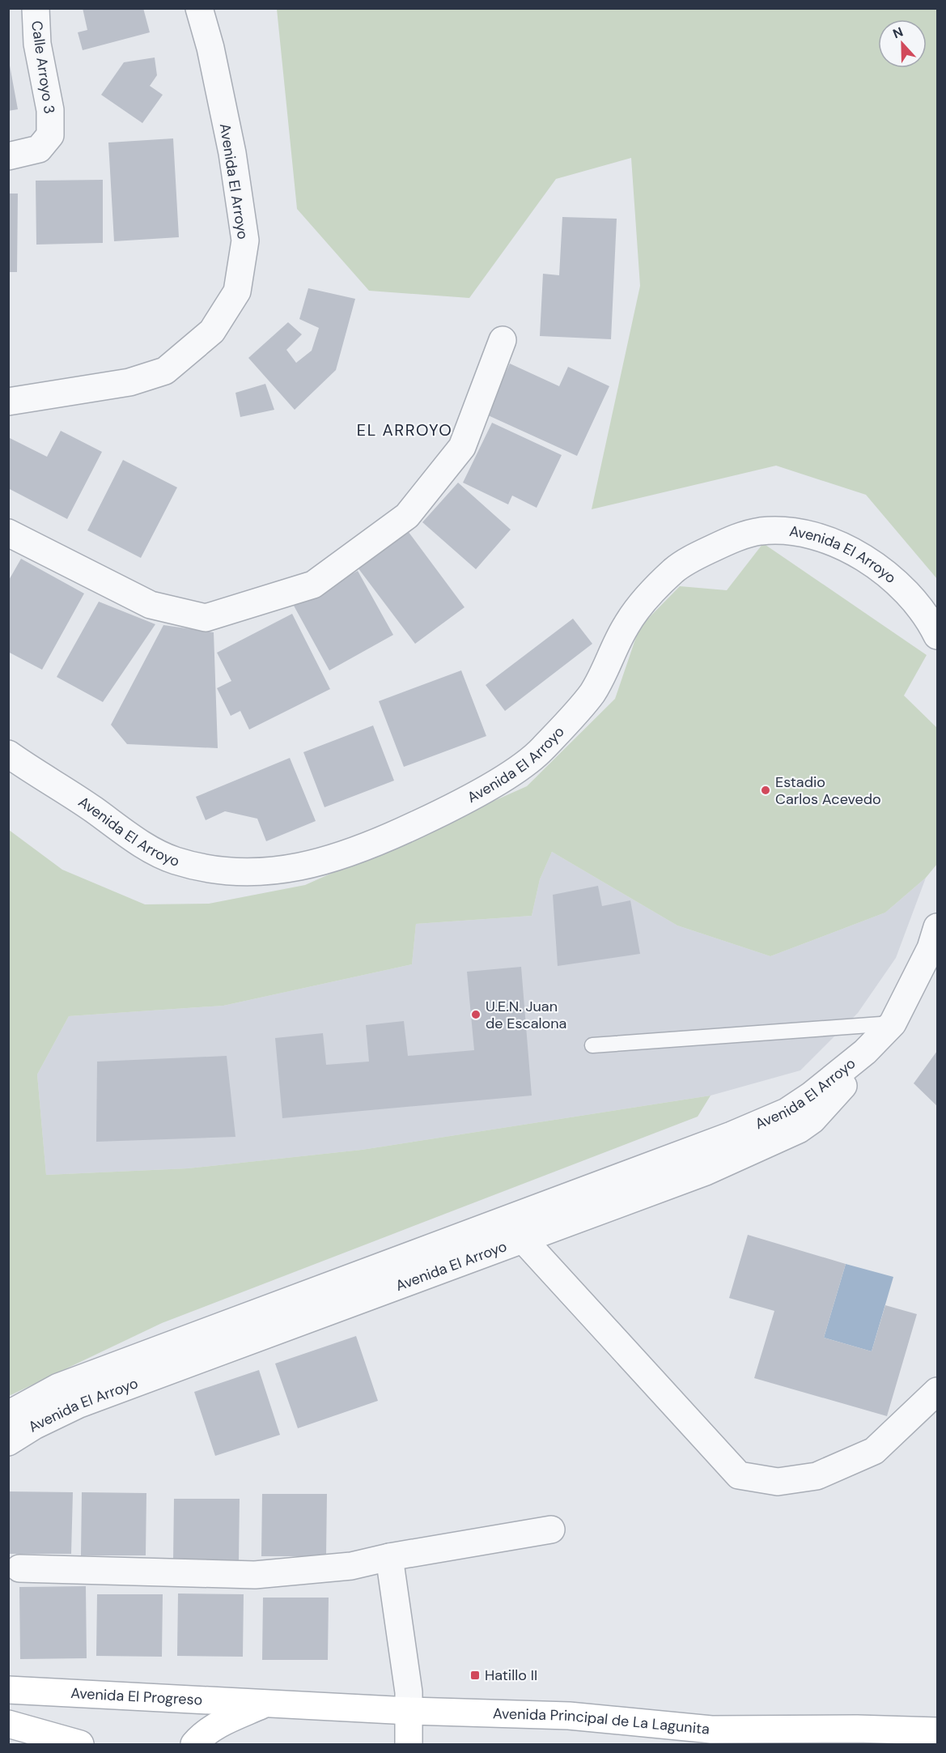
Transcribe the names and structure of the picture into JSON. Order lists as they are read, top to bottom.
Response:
{
  "streets": {
    "street": [
      "Calle Arroyo 3",
      "Avenida El Arroyo",
      "Avenida El Progreso",
      "Avenida Principal de La Lagunita"
    ]
  },
  "crossings": [
    ["Avenida El Progreso", "Avenida Principal de La Lagunita"]
  ],
  "districts": ["EL ARROYO"],
  "places": {
    "other": ["Estadio Carlos Acevedo", "U.E.N. Juan de Escalona"],
    "transit": ["Hatillo II"]
  },
  "north": "top"
}
